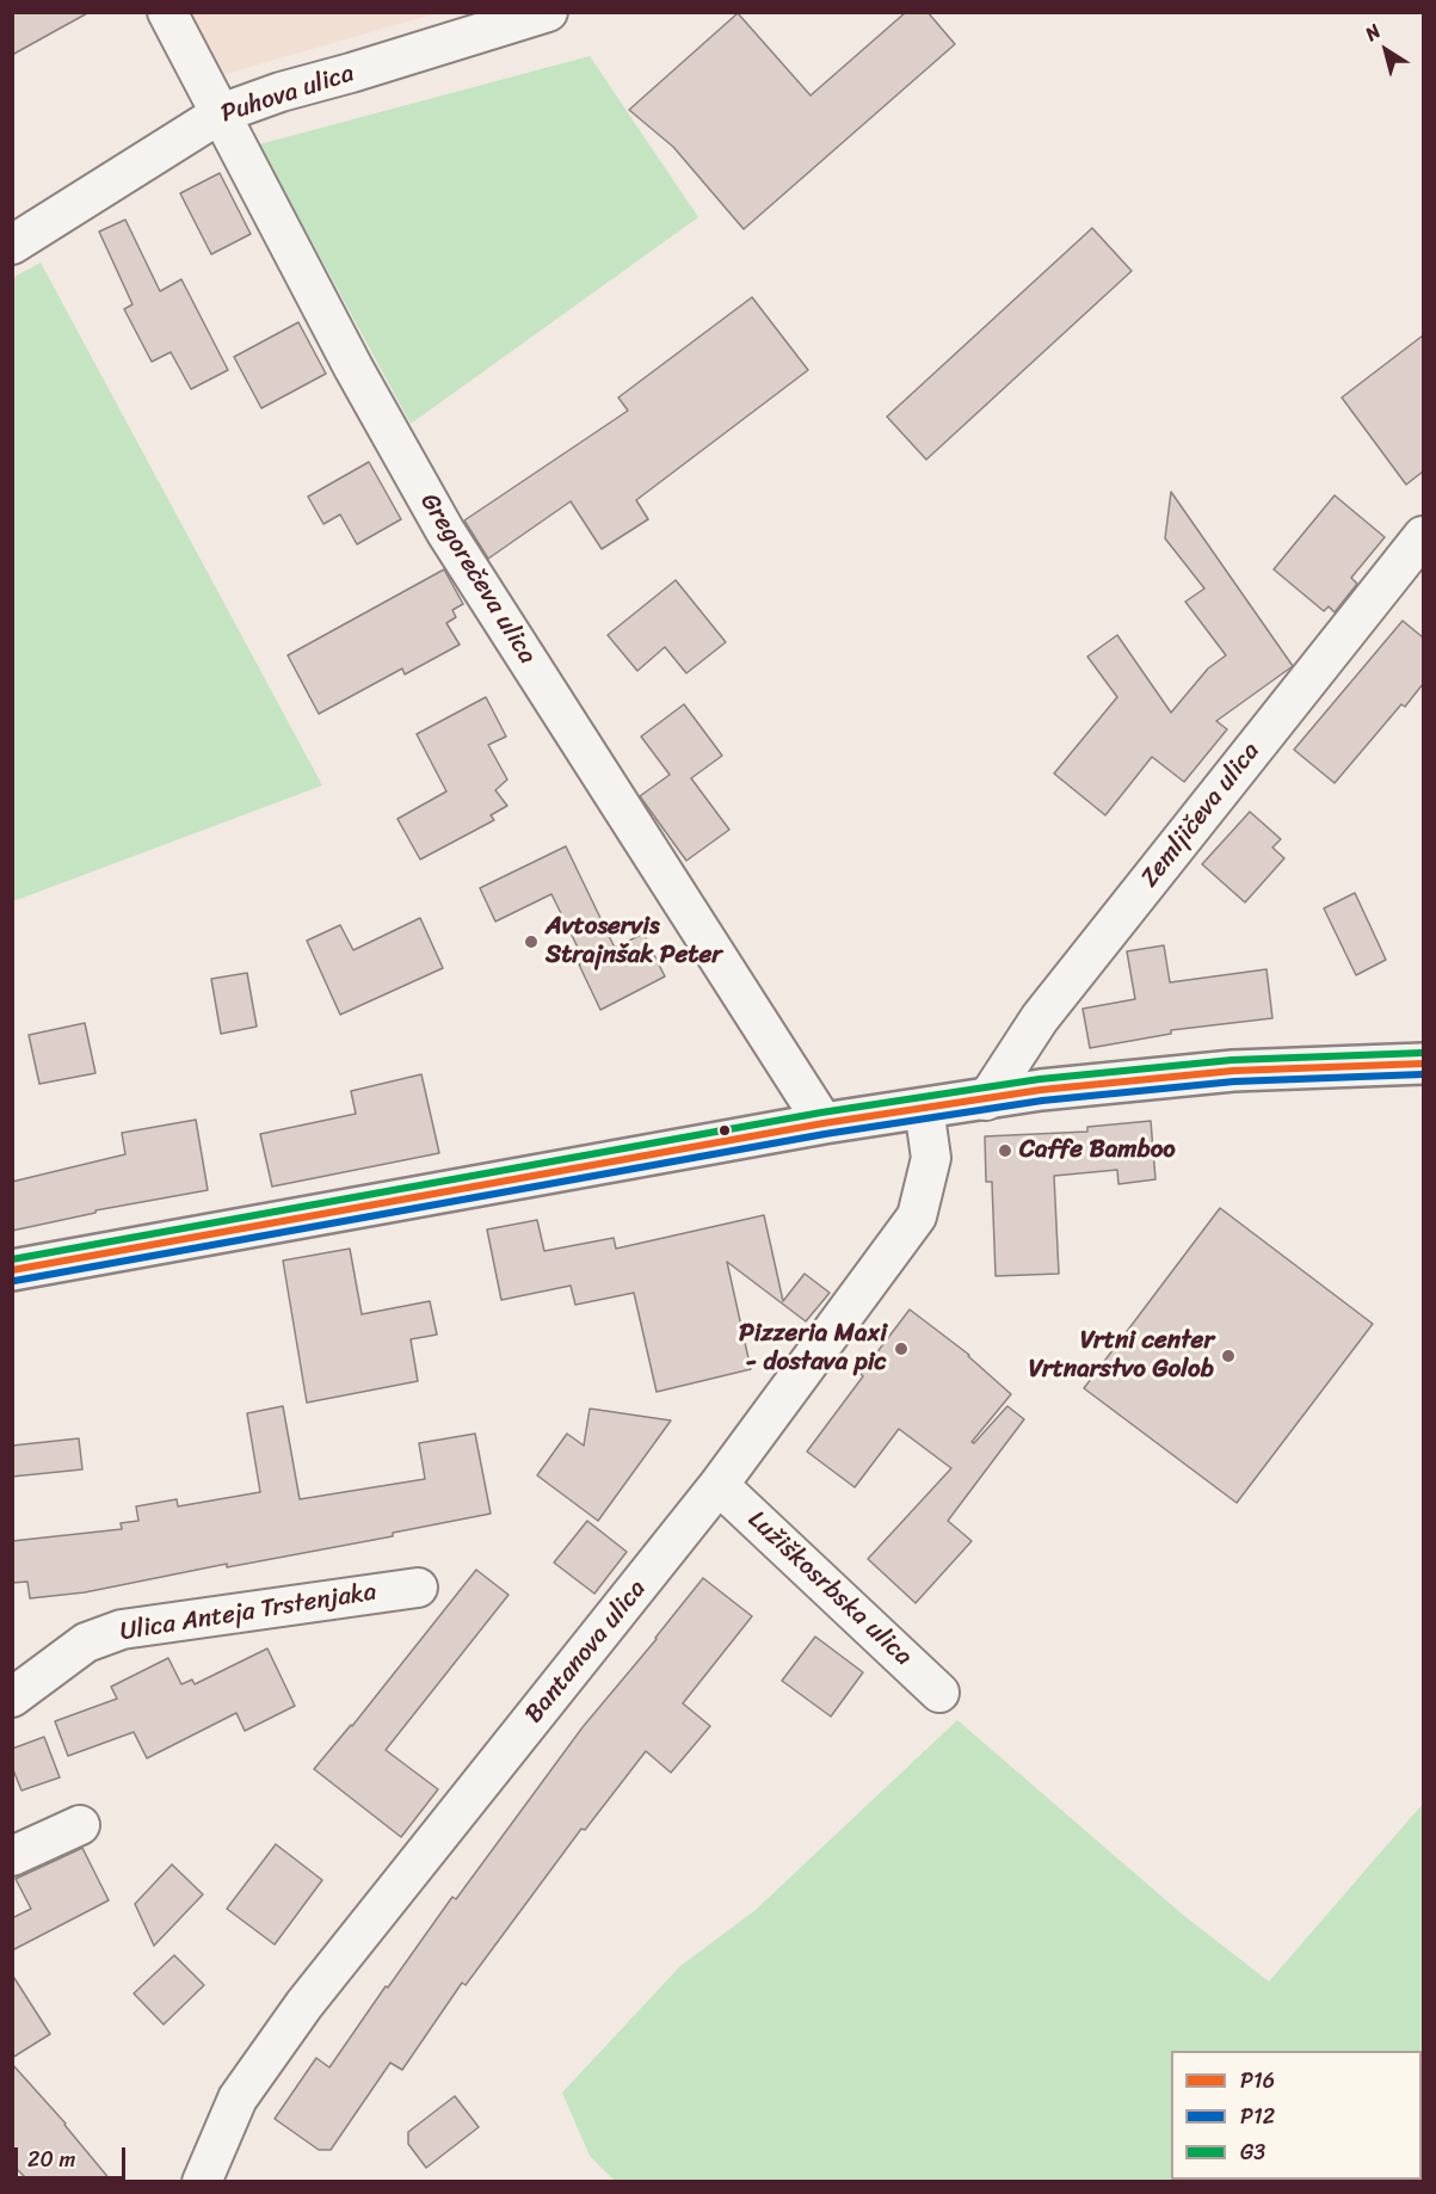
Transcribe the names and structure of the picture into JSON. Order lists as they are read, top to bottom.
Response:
{
  "streets": {
    "street": [
      "Puhova ulica",
      "Gregorečeva ulica",
      "Zemljičeva ulica",
      "Lužiškosrbska ulica",
      "Ulica Anteja Trstenjaka",
      "Bantanova ulica"
    ]
  },
  "crossings": [
    ["Puhova ulica", "Gregorečeva ulica"],
    ["Lužiškosrbska ulica", "Bantanova ulica"]
  ],
  "places": [
    "Avtoservis Strajnšak Peter",
    "Caffe Bamboo",
    "Pizzeria Maxi - dostava pic",
    "Vrtni center Vrtnarstvo Golob"
  ],
  "lines": ["transit line G3", "transit line P16", "transit line P12"],
  "legend": ["P16", "P12", "G3"],
  "scale_bar": "20 m",
  "north": "top left"
}
